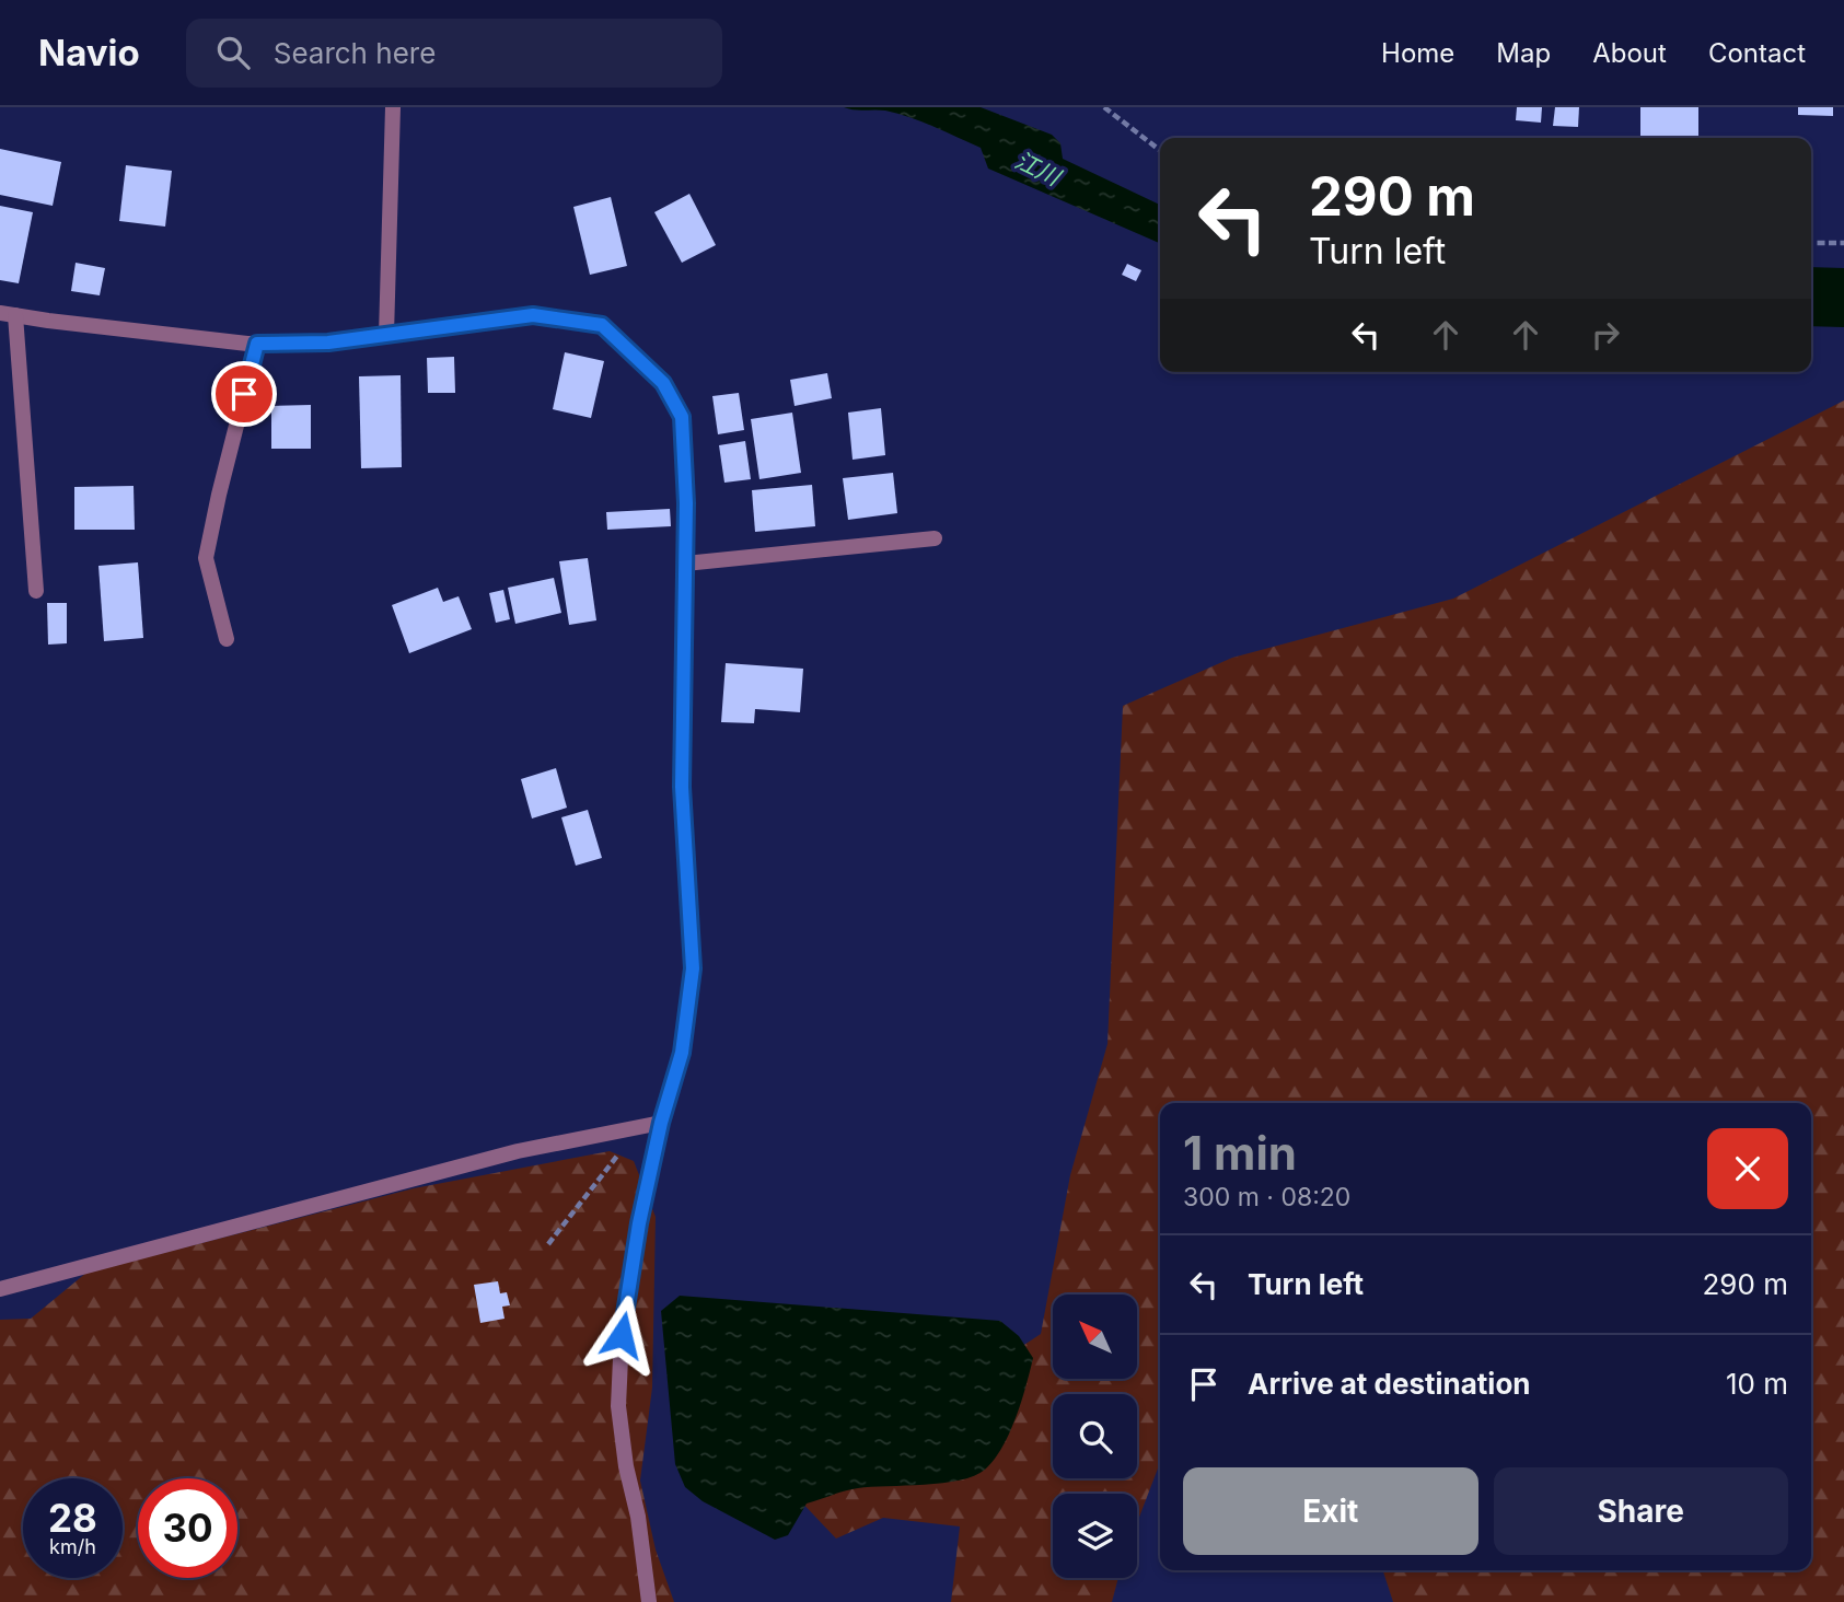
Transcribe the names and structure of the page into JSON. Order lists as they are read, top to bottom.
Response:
{
  "water": ["江川"],
  "north": "top left",
  "page": {
    "header": "Navio",
    "search": "Search here",
    "nav": [
      "Home",
      "Map",
      "About",
      "Contact"
    ],
    "turn": ["290 m", "Turn left"],
    "heading": ["1 min", "300 m · 08:20"],
    "list": [
      {
        "name": "Turn left",
        "value": "290 m"
      },
      {
        "name": "Arrive at destination",
        "value": "10 m"
      }
    ],
    "buttons": ["Exit", "Share"],
    "speed": "28 km/h",
    "limit": "30"
  }
}
